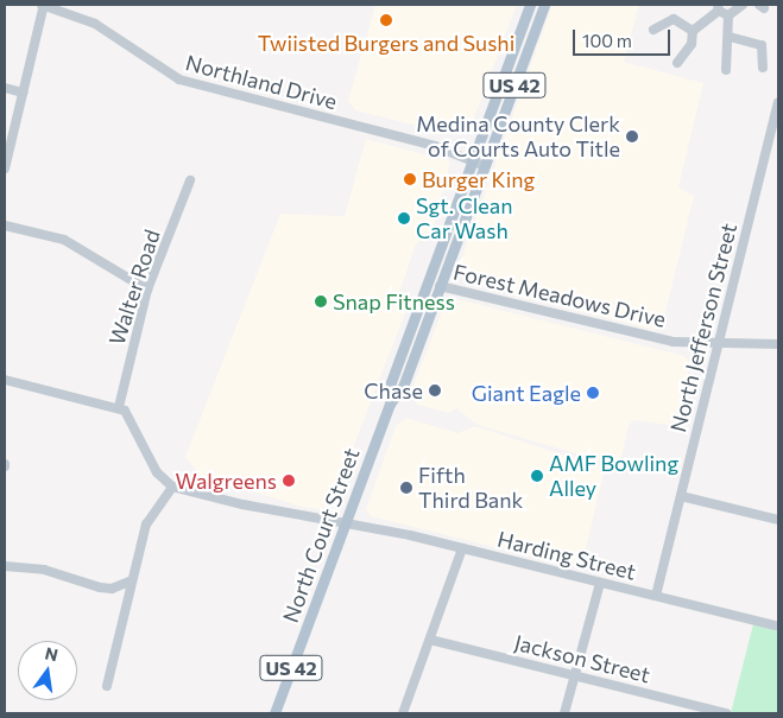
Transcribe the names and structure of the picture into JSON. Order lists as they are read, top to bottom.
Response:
{
  "streets": {
    "main road": ["US 42", "North Court Street"],
    "street": [
      "Northland Drive",
      "Walter Road",
      "Forest Meadows Drive",
      "North Jefferson Street",
      "Harding Street",
      "Jackson Street"
    ]
  },
  "crossings": [
    ["Northland Drive", "North Court Street"],
    ["Forest Meadows Drive", "North Jefferson Street"],
    ["Forest Meadows Drive", "North Court Street"],
    ["North Jefferson Street", "Harding Street"],
    ["North Court Street", "Harding Street"]
  ],
  "places": [
    "Twiisted Burgers and Sushi",
    "Medina County Clerk of Courts Auto Title",
    "Burger King",
    "Sgt. Clean Car Wash",
    "Snap Fitness",
    "Chase",
    "Giant Eagle",
    "AMF Bowling Alley",
    "Walgreens",
    "Fifth Third Bank"
  ],
  "scale_bar": "100 m",
  "north": "top"
}
